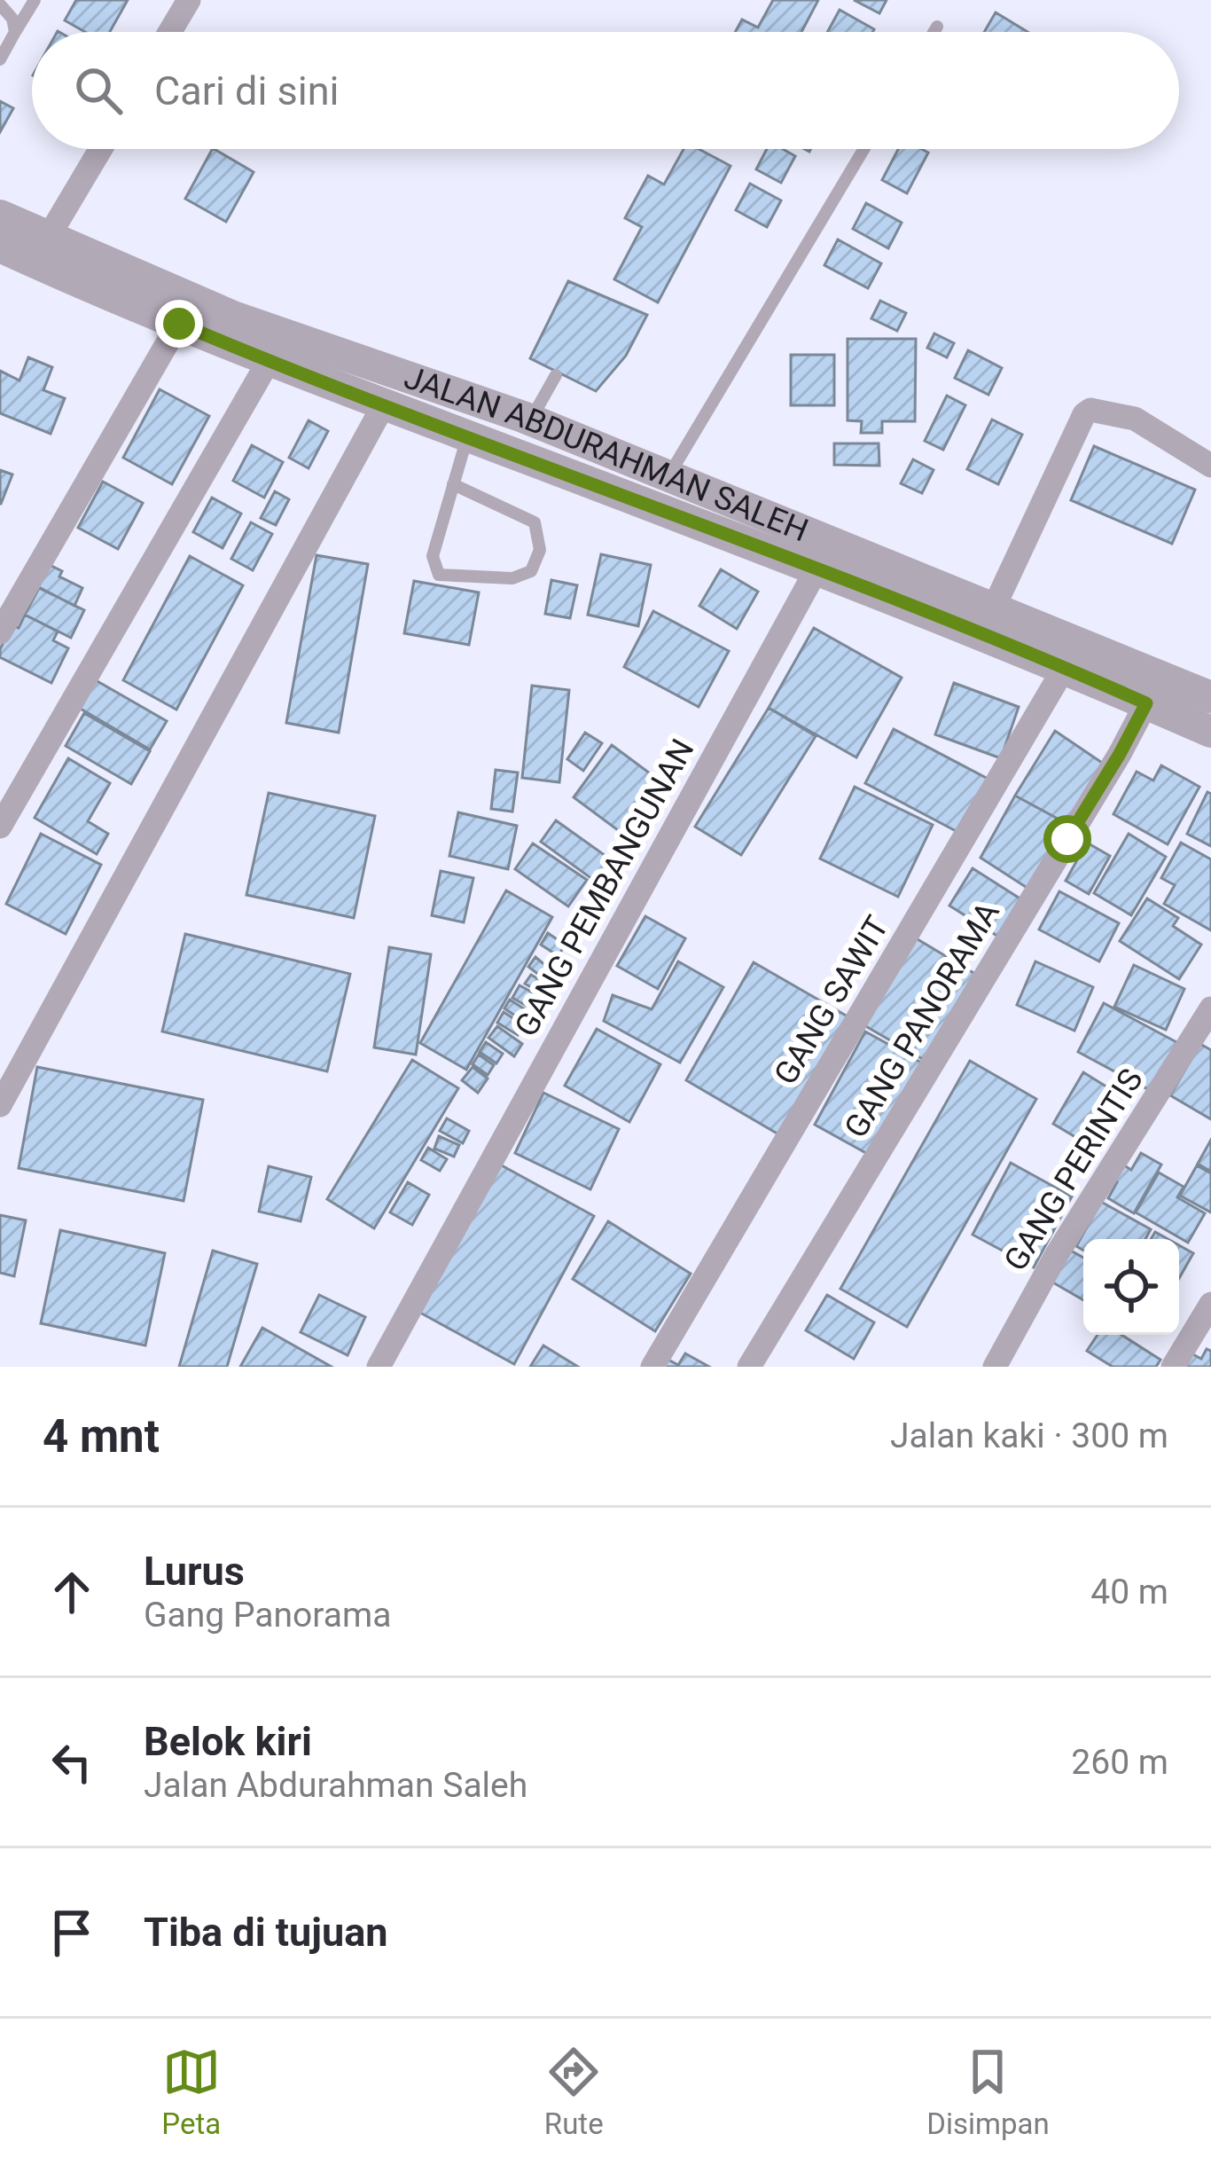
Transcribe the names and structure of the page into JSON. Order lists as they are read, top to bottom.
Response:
{
  "streets": {
    "street": [
      "JALAN ABDURAHMAN SALEH",
      "GANG PEMBANGUNAN",
      "GANG SAWIT",
      "GANG PANORAMA",
      "GANG PERINTIS"
    ]
  },
  "crossings": [
    ["JALAN ABDURAHMAN SALEH", "GANG PEMBANGUNAN"],
    ["JALAN ABDURAHMAN SALEH", "GANG SAWIT"],
    ["JALAN ABDURAHMAN SALEH", "GANG PANORAMA"]
  ],
  "page": {
    "search": "Cari di sini",
    "heading": ["4 mnt", "Jalan kaki · 300 m"],
    "list": [
      ["Lurus", "Gang Panorama", "40 m"],
      ["Belok kiri", "Jalan Abdurahman Saleh", "260 m"],
      "Tiba di tujuan"
    ],
    "nav": ["Peta", "Rute", "Disimpan"]
  }
}
